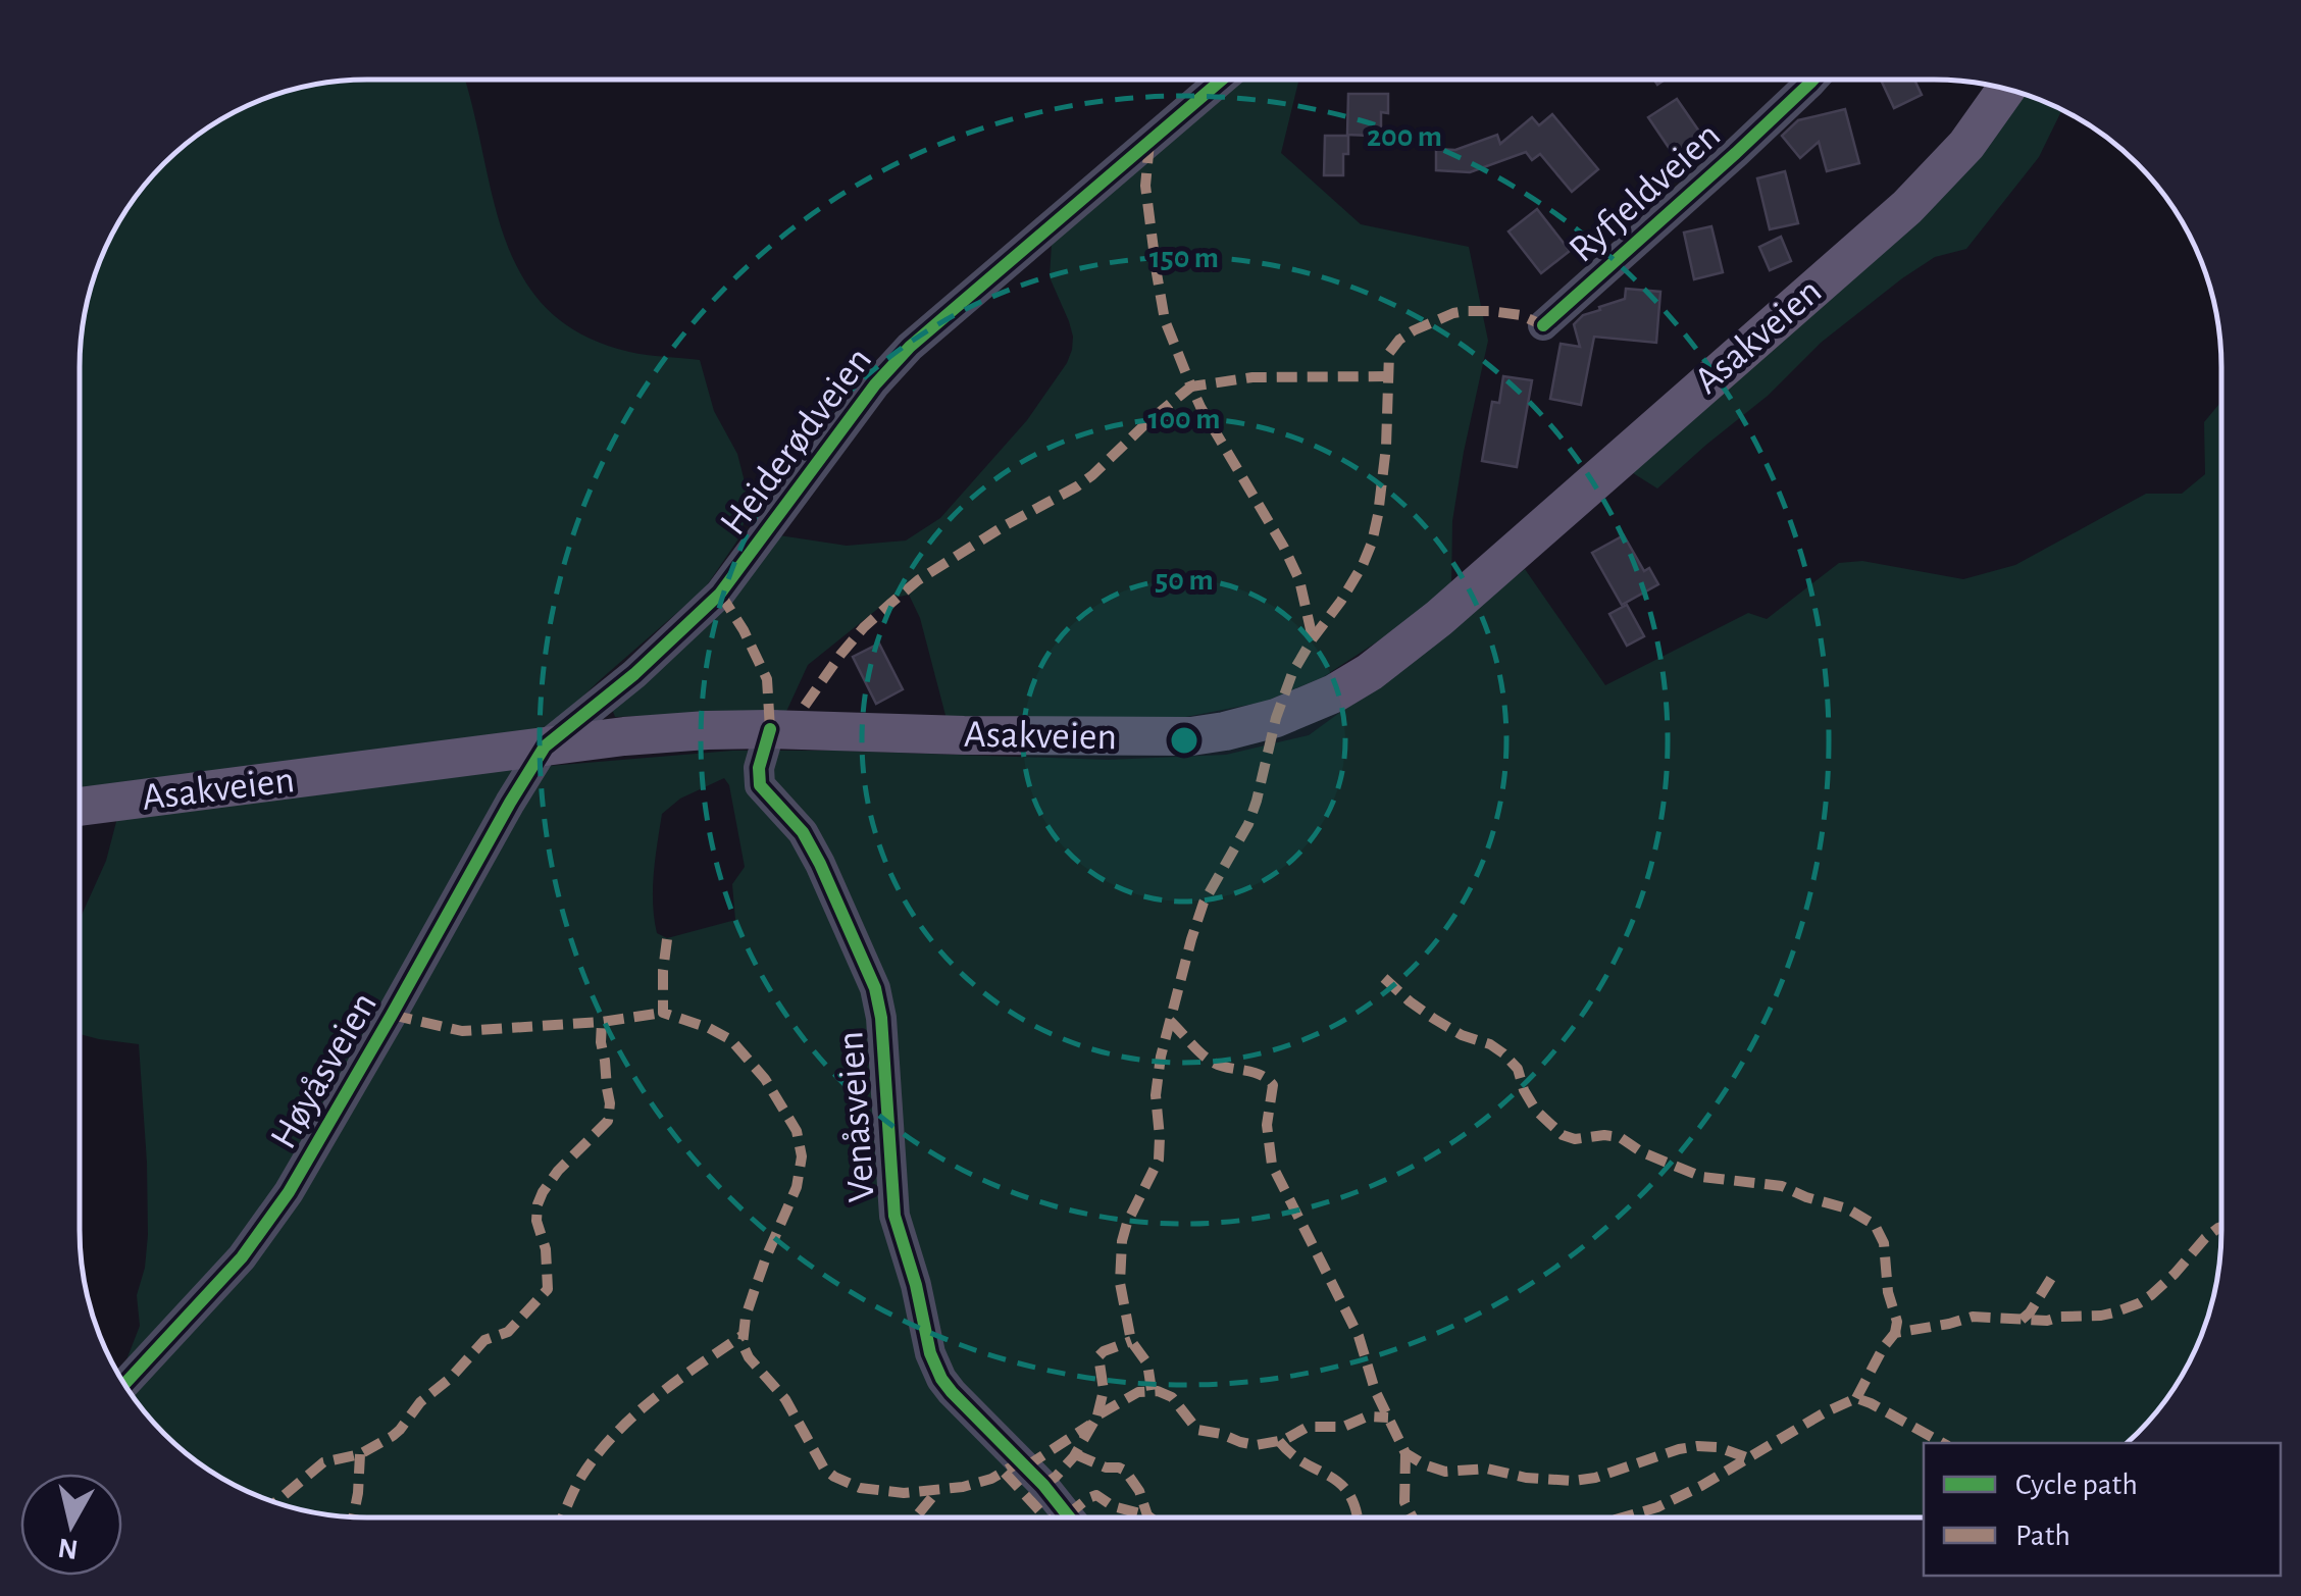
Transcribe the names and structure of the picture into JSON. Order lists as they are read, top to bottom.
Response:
{
  "streets": {
    "main road": ["Asakveien"],
    "street": [
      "Ryfjeldveien",
      "Heiderødveien",
      "Høyåsveien",
      "Venåsveien"
    ]
  },
  "crossings": [
    ["Asakveien", "Heiderødveien"],
    ["Asakveien", "Høyåsveien"],
    ["Asakveien", "Venåsveien"],
    ["Heiderødveien", "Høyåsveien"]
  ],
  "legend": ["Cycle path", "Path"],
  "north": "bottom",
  "rings": [
    "200 m",
    "150 m",
    "100 m",
    "50 m"
  ]
}
